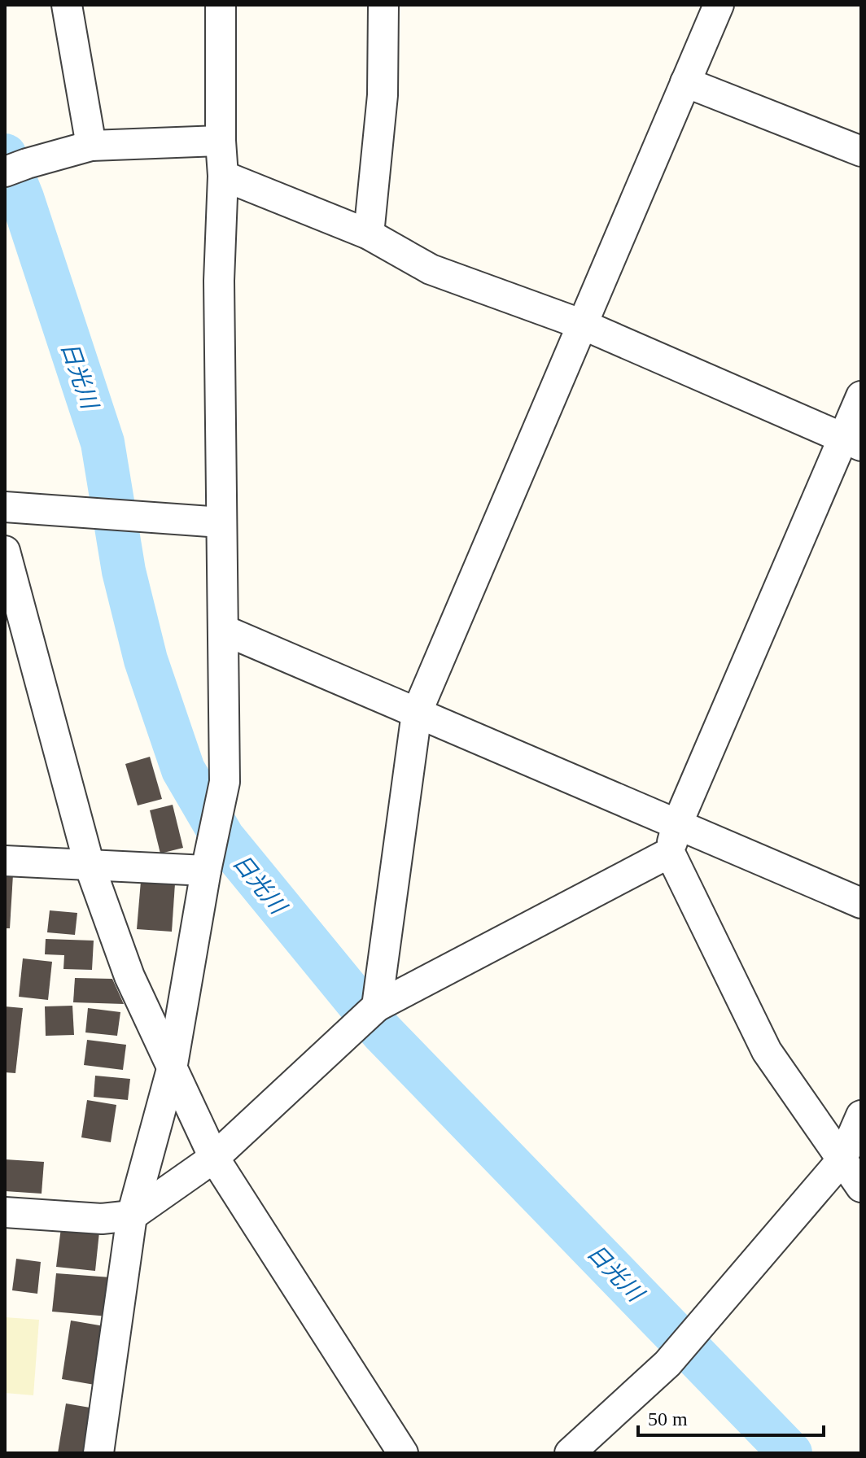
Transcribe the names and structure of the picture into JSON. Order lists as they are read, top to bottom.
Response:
{
  "water": ["日光川"],
  "scale_bar": "50 m"
}
